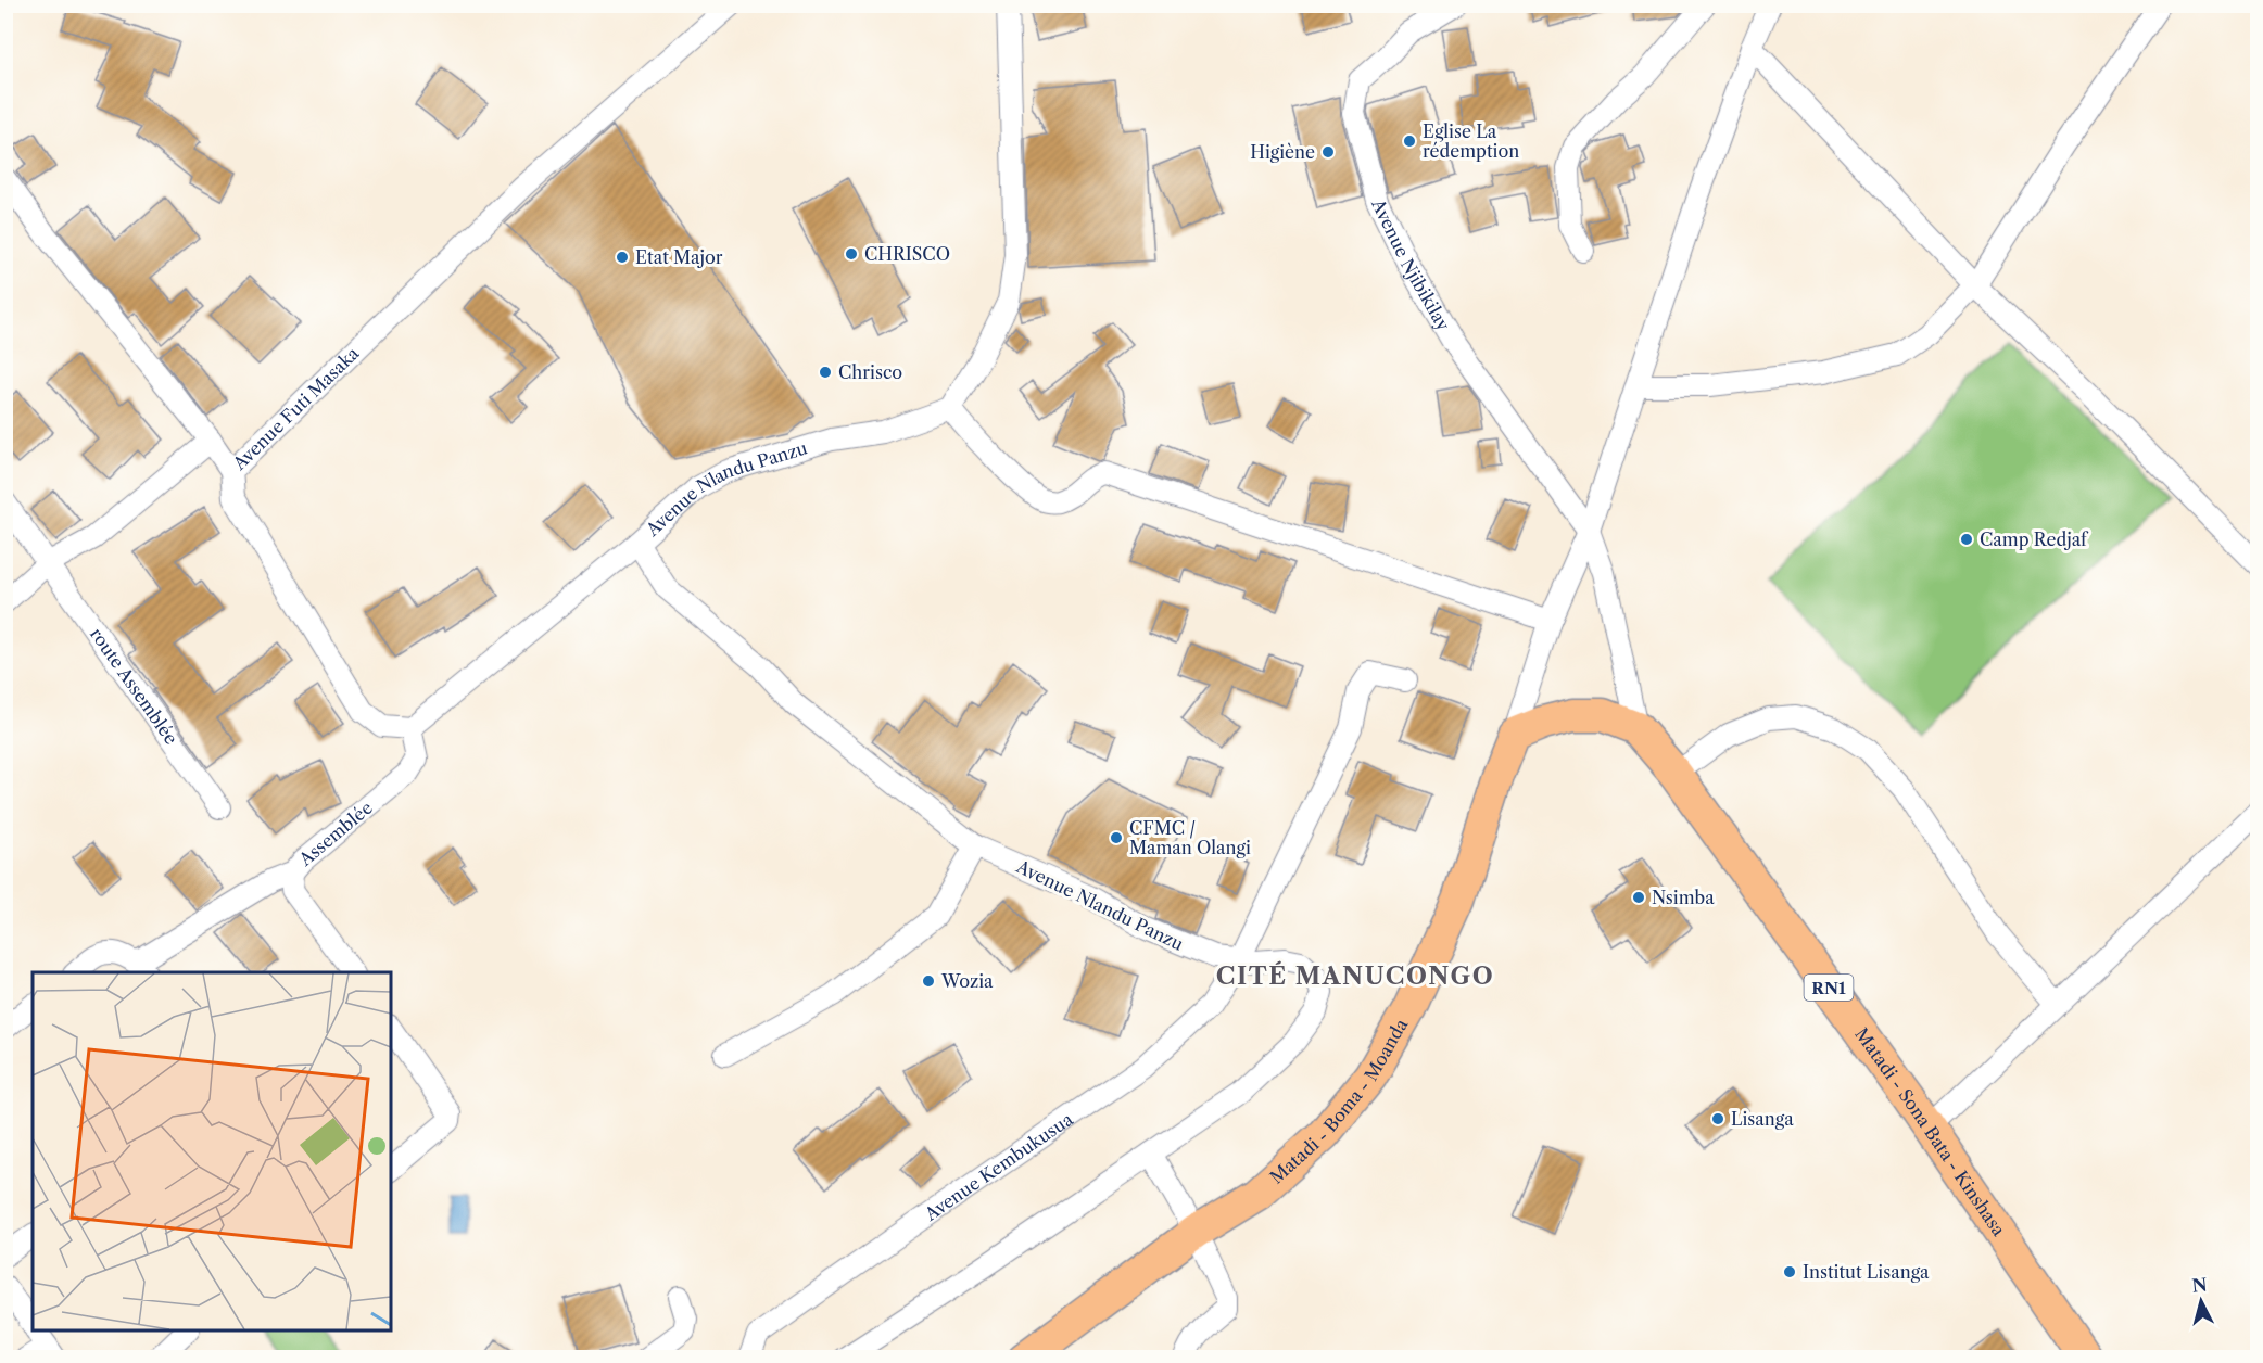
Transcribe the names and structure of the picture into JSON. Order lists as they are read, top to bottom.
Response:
{
  "streets": {
    "highway": ["RN1", "Matadi - Boma - Moanda", "Matadi - Sona Bata - Kinshasa"],
    "street": [
      "Avenue Njibikilay",
      "Avenue Futi Masaka",
      "Avenue Nlandu Panzu",
      "route Assemblée",
      "Assemblée",
      "Avenue Kembukusua"
    ]
  },
  "crossings": [
    ["Avenue Njibikilay", "Matadi - Sona Bata - Kinshasa"],
    ["Avenue Futi Masaka", "Assemblée"],
    ["Avenue Nlandu Panzu", "Avenue Kembukusua"],
    ["Matadi - Boma - Moanda", "Matadi - Sona Bata - Kinshasa"]
  ],
  "districts": ["CITÉ MANUCONGO"],
  "places": [
    "Eglise La rédemption",
    "Higiène",
    "CHRISCO",
    "Etat Major",
    "Chrisco",
    "Camp Redjaf",
    "CFMC / Maman Olangi",
    "Nsimba",
    "Wozia",
    "Lisanga",
    "Institut Lisanga"
  ],
  "north": "top"
}
